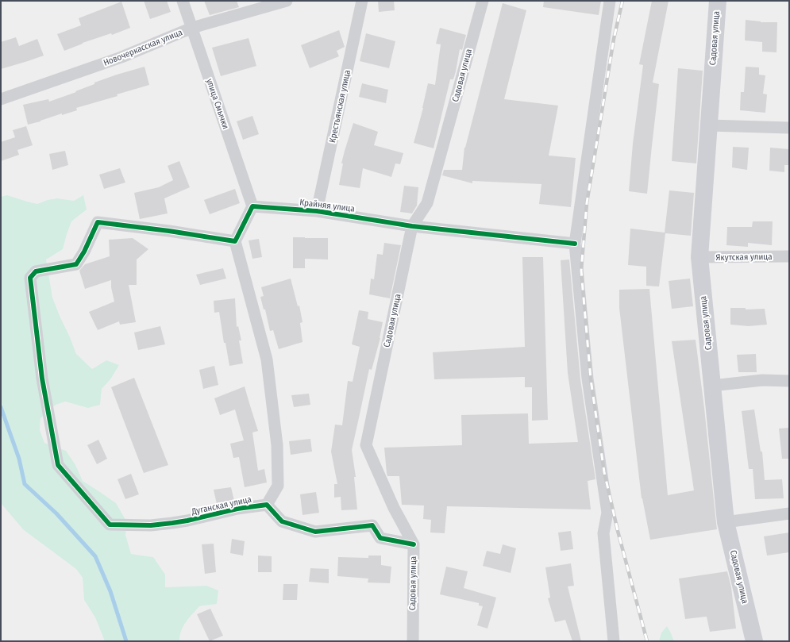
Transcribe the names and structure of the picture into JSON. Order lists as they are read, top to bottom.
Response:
{
  "streets": {
    "street": [
      "Садовая улица",
      "Новочеркасская улица",
      "улица Смычки",
      "Крестьянская улица",
      "Крайняя улица",
      "Якутская улица",
      "Дуганская улица"
    ]
  },
  "crossings": [
    ["Садовая улица", "Крайняя улица"],
    ["Садовая улица", "Якутская улица"],
    ["Новочеркасская улица", "улица Смычки"],
    ["улица Смычки", "Крайняя улица"],
    ["Крестьянская улица", "Крайняя улица"]
  ]
}
